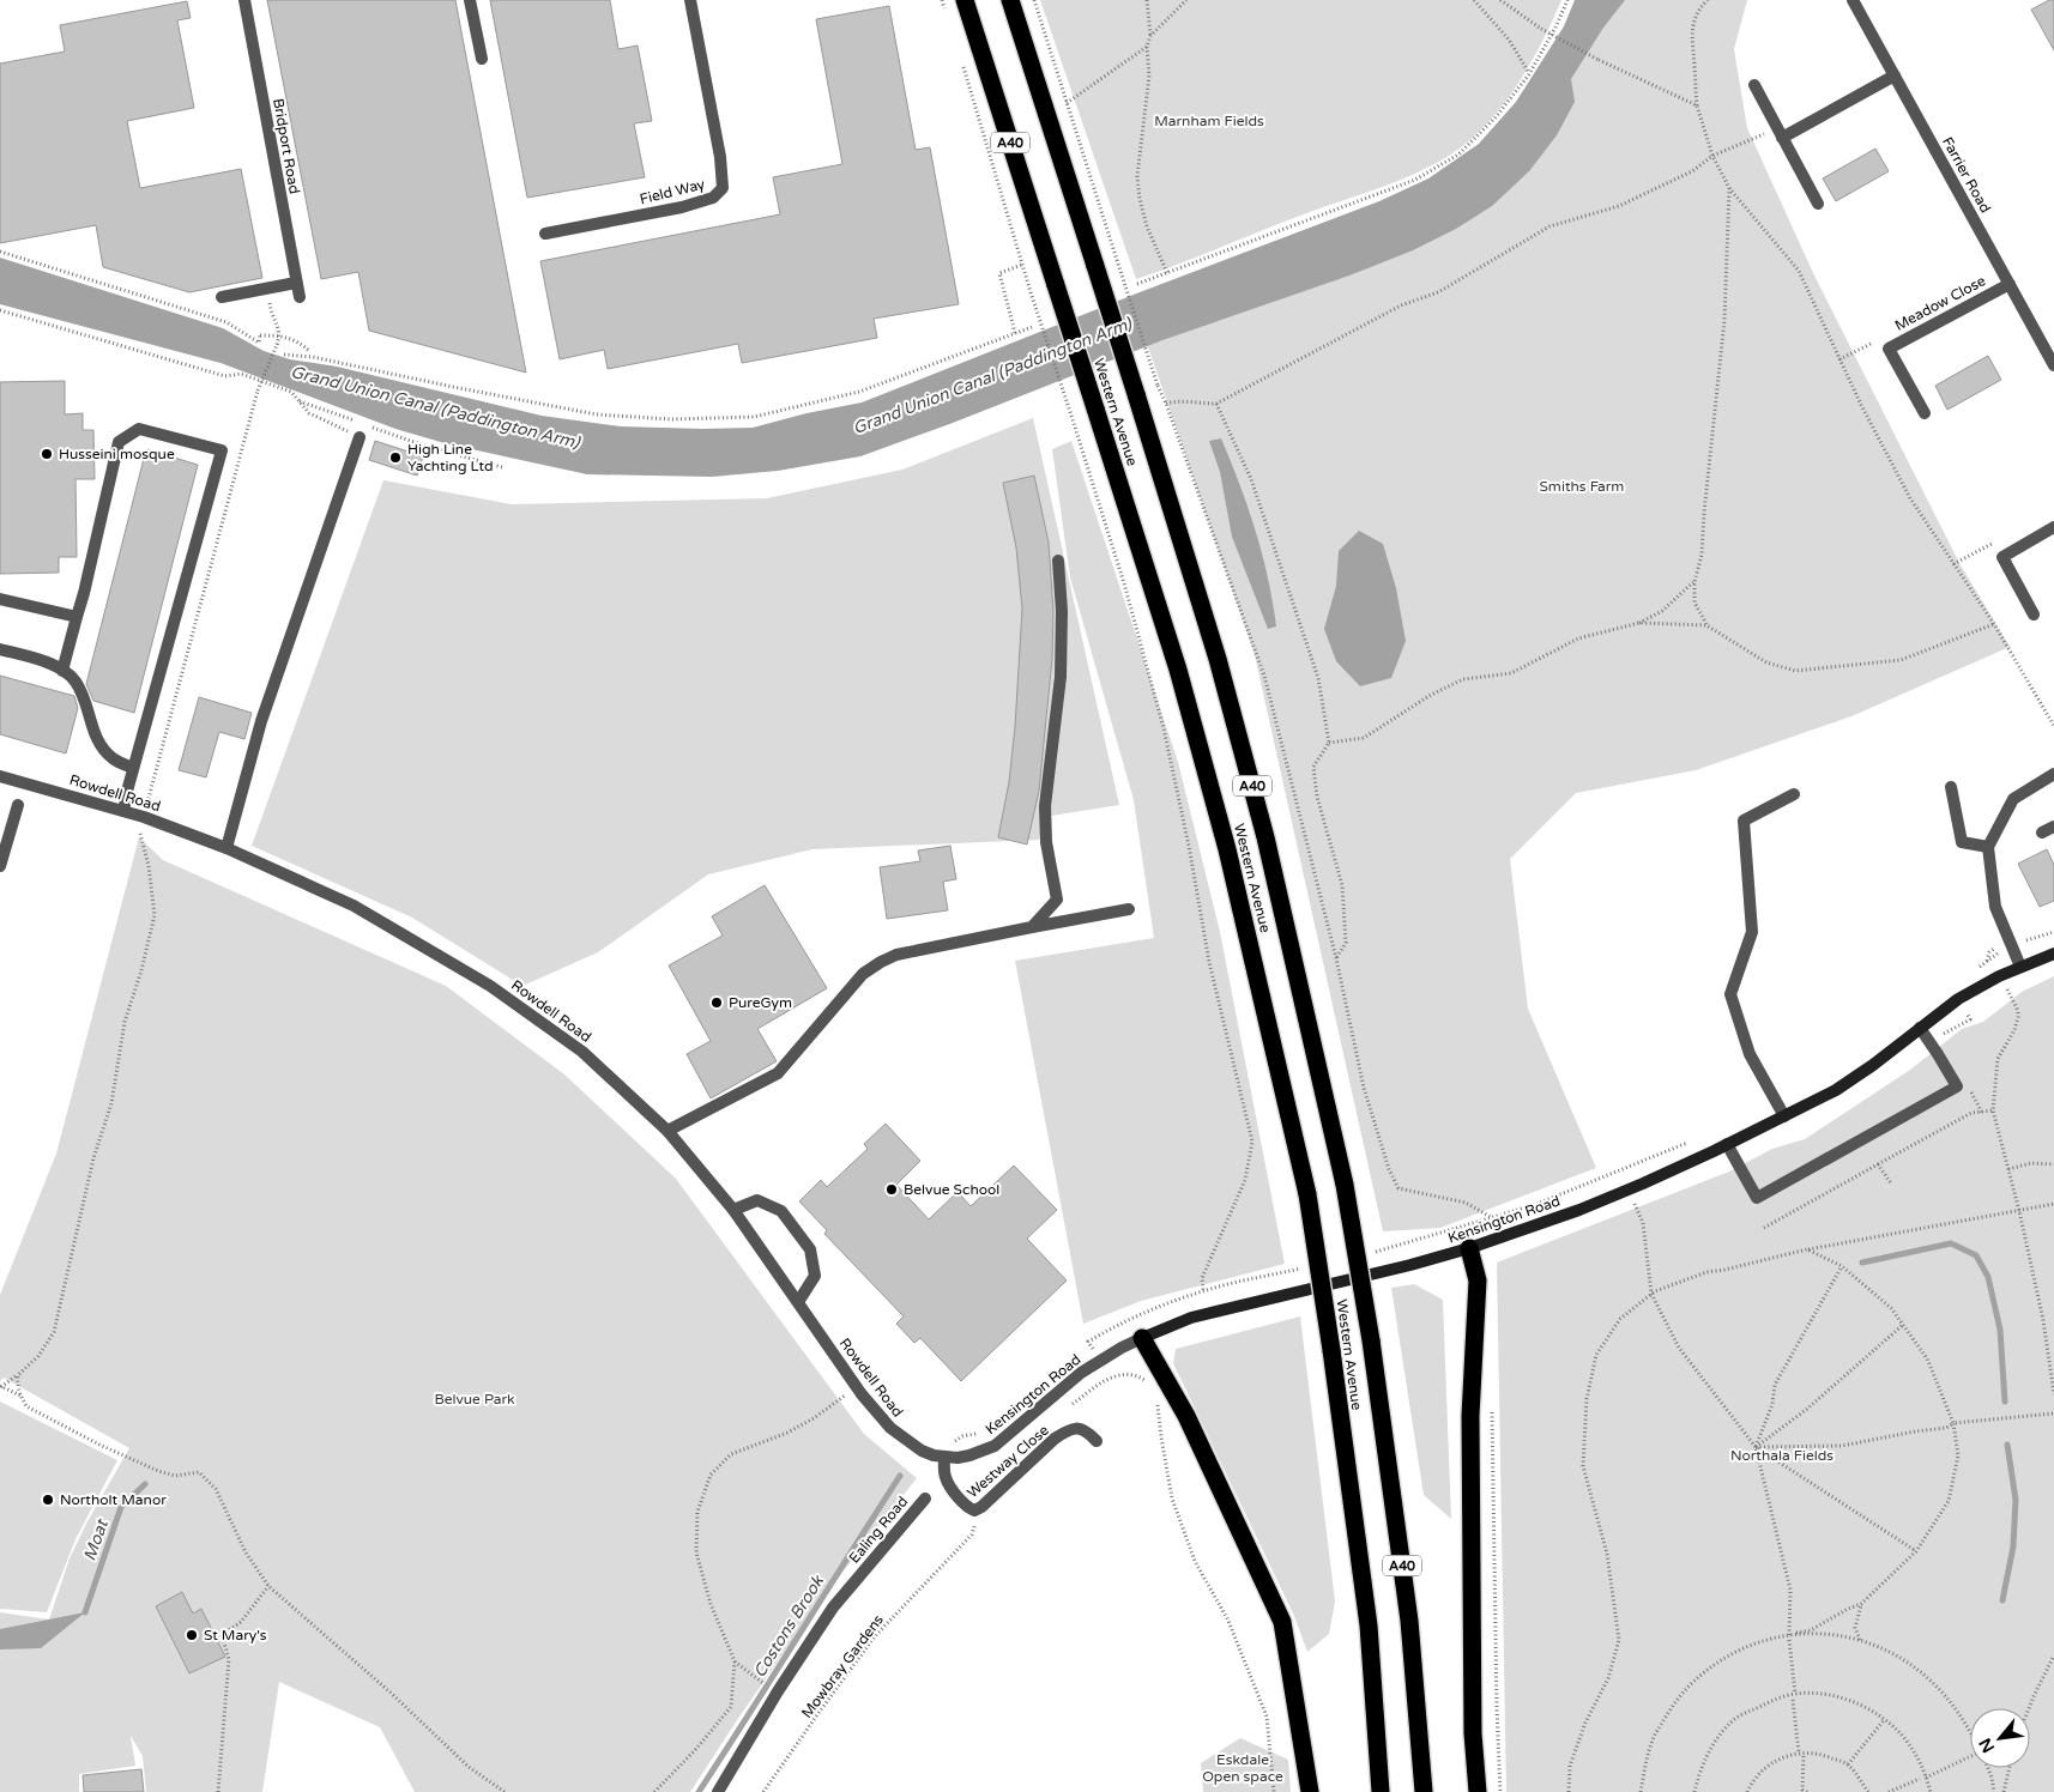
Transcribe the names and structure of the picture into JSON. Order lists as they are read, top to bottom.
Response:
{
  "streets": {
    "highway": ["A40", "Western Avenue"],
    "street": [
      "Bridport Road",
      "Farrier Road",
      "Field Way",
      "Meadow Close",
      "Rowdell Road",
      "Kensington Road",
      "Westway Close",
      "Ealing Road"
    ],
    "path": ["Mowbray Gardens"]
  },
  "crossings": [
    ["Farrier Road", "Meadow Close"],
    ["Rowdell Road", "Kensington Road"],
    ["Rowdell Road", "Westway Close"],
    ["Kensington Road", "Westway Close"]
  ],
  "water": ["Grand Union Canal (Paddington Arm)", "Moat", "Costons Brook"],
  "parks": [
    "Marnham Fields",
    "Smiths Farm",
    "Belvue Park",
    "Northala Fields",
    "Eskdale Open space"
  ],
  "places": [
    "Husseini mosque",
    "High Line Yachting Ltd",
    "PureGym",
    "Belvue School",
    "Northolt Manor",
    "St Mary's"
  ],
  "north": "bottom left"
}
